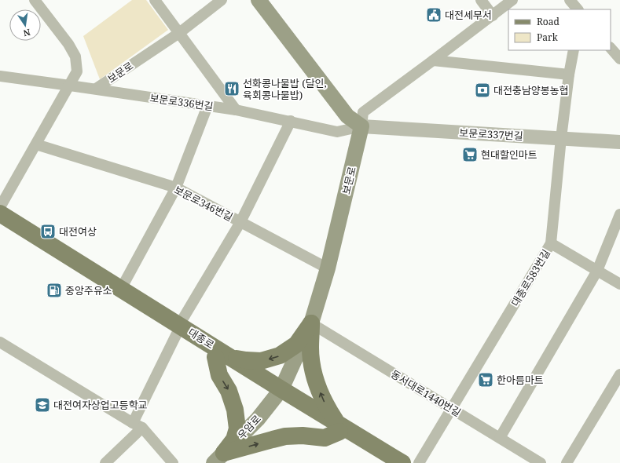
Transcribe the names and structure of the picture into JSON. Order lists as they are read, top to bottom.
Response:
{
  "streets": {
    "main road": ["보문로", "대종로", "우암로"],
    "street": [
      "보문로336번길",
      "보문로337번길",
      "보문로346번길",
      "대종로583번길",
      "동서대로1440번길"
    ]
  },
  "crossings": [
    ["보문로", "보문로336번길"],
    ["보문로", "보문로337번길"],
    ["보문로", "보문로346번길"],
    ["보문로", "대종로"],
    ["보문로", "동서대로1440번길"],
    ["보문로", "우암로"],
    ["보문로336번길", "보문로337번길"],
    ["보문로337번길", "대종로583번길"],
    ["대종로583번길", "동서대로1440번길"],
    ["대종로", "우암로"]
  ],
  "places": {
    "public building": ["대전세무서"],
    "restaurant": ["선화콩나물밥 (달인, 육회콩나물밥)"],
    "bank": ["대전충남양봉농협"],
    "supermarket": ["현대할인마트", "한아름마트"],
    "bus stop": ["대전여상"],
    "fuel station": ["중앙주유소"],
    "school or university": ["대전여자상업고등학교"]
  },
  "legend": ["Road", "Park"],
  "north": "bottom"
}
